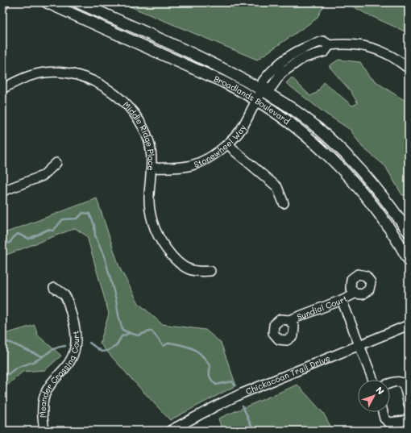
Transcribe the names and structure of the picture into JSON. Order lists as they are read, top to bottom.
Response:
{
  "streets": {
    "main road": ["Broadlands Boulevard"],
    "street": [
      "Middle Ridge Place",
      "Stonewheel Way",
      "Sundial Court",
      "Chickacoan Trail Drive",
      "Meander Crossing Court"
    ]
  },
  "crossings": [
    ["Broadlands Boulevard", "Stonewheel Way"],
    ["Middle Ridge Place", "Stonewheel Way"]
  ],
  "north": "top right"
}
